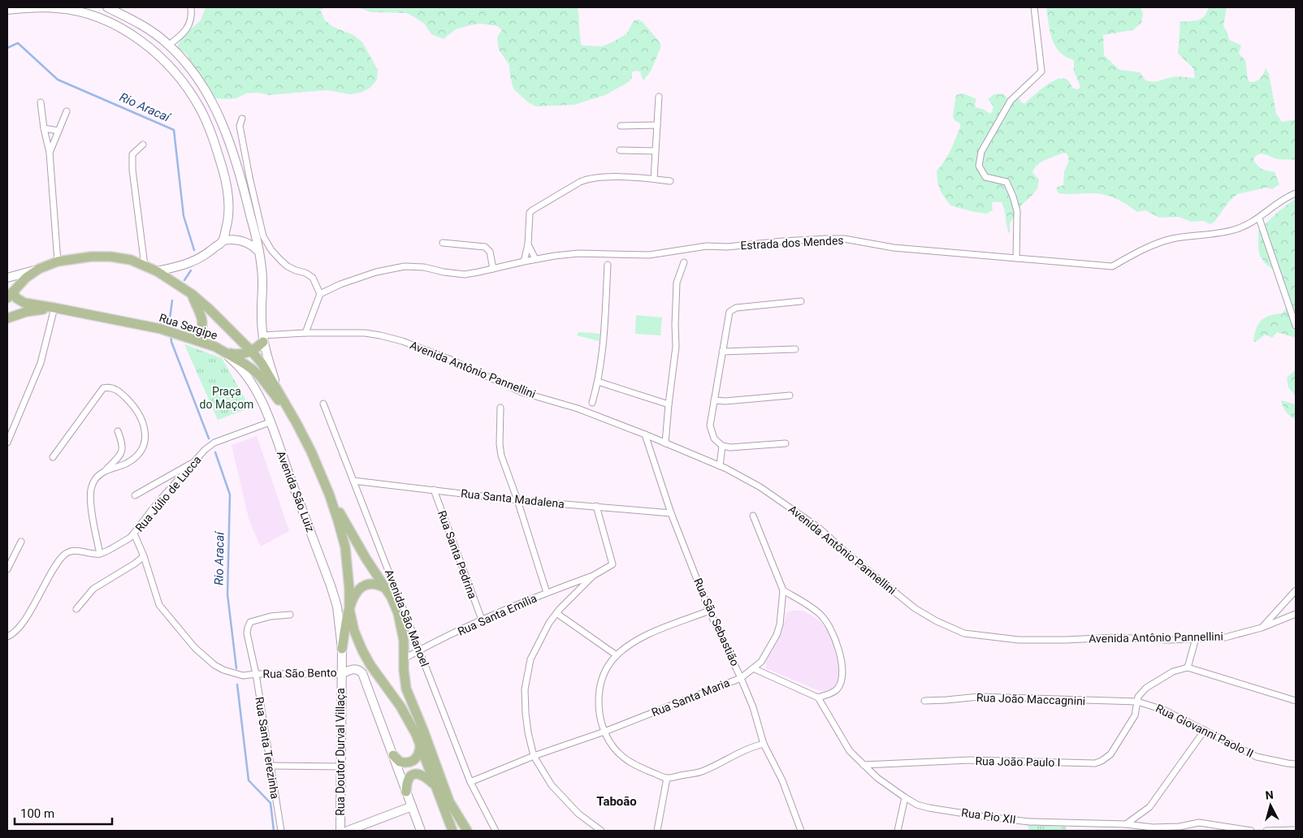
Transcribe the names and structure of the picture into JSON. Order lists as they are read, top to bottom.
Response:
{
  "streets": {
    "main road": [
      "Rua Sergipe",
      "Avenida São Luiz",
      "Rua São Bento",
      "Rua Doutor Durval Villaça"
    ],
    "street": [
      "Estrada dos Mendes",
      "Avenida Antônio Pannellini",
      "Rua Júlio de Lucca",
      "Rua Santa Madalena",
      "Rua Santa Pedrina",
      "Rua Santa Emília",
      "Avenida São Manoel",
      "Rua São Sebastião",
      "Rua Santa Maria",
      "Rua João Maccagnini",
      "Rua Giovanni Paolo II",
      "Rua Santa Terezinha",
      "Rua João Paulo I",
      "Rua Pio XII"
    ]
  },
  "crossings": [
    ["Rua Sergipe", "Avenida São Luiz"],
    ["Avenida Antônio Pannellini", "Rua São Sebastião"],
    ["Avenida São Luiz", "Rua Júlio de Lucca"],
    ["Avenida São Luiz", "Rua São Bento"],
    ["Avenida São Luiz", "Rua Doutor Durval Villaça"],
    ["Rua Santa Madalena", "Rua Santa Pedrina"],
    ["Rua Santa Madalena", "Avenida São Manoel"],
    ["Rua Santa Madalena", "Rua São Sebastião"],
    ["Rua Santa Pedrina", "Rua Santa Emília"],
    ["Rua Santa Emília", "Avenida São Manoel"],
    ["Avenida São Manoel", "Rua Santa Maria"],
    ["Rua São Sebastião", "Rua Santa Maria"],
    ["Rua São Bento", "Rua Santa Terezinha"],
    ["Rua São Bento", "Rua Doutor Durval Villaça"],
    ["Rua João Maccagnini", "Rua Giovanni Paolo II"],
    ["Rua João Maccagnini", "Rua João Paulo I"],
    ["Rua Giovanni Paolo II", "Rua João Paulo I"],
    ["Rua João Paulo I", "Rua Pio XII"]
  ],
  "districts": ["Taboão"],
  "water": ["Rio Aracaí"],
  "parks": ["Praça do Maçom"],
  "scale_bar": "100 m",
  "north": "top"
}
